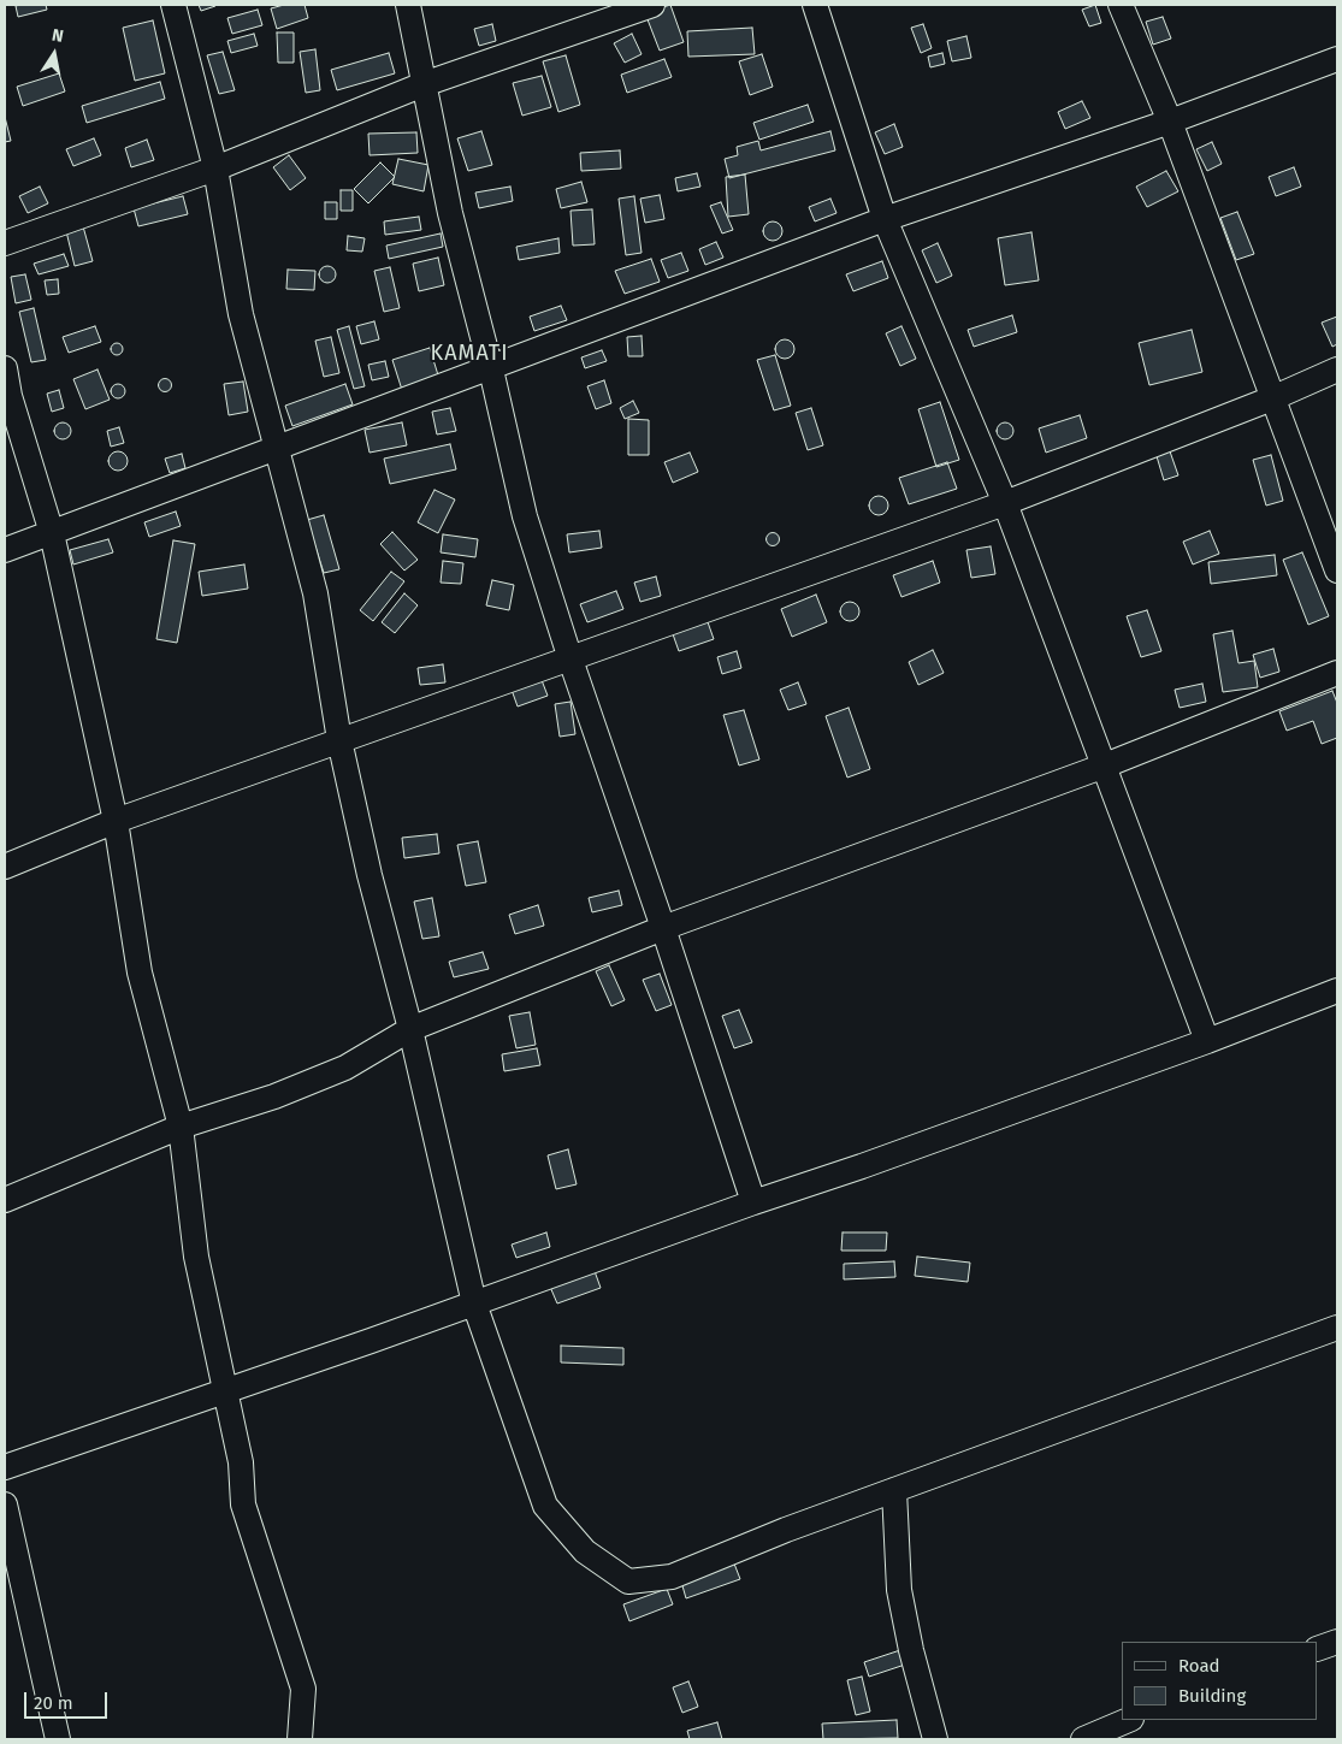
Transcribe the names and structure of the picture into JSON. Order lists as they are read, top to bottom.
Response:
{
  "districts": ["KAMATI"],
  "legend": ["Road", "Building"],
  "scale_bar": "20 m",
  "north": "top"
}
